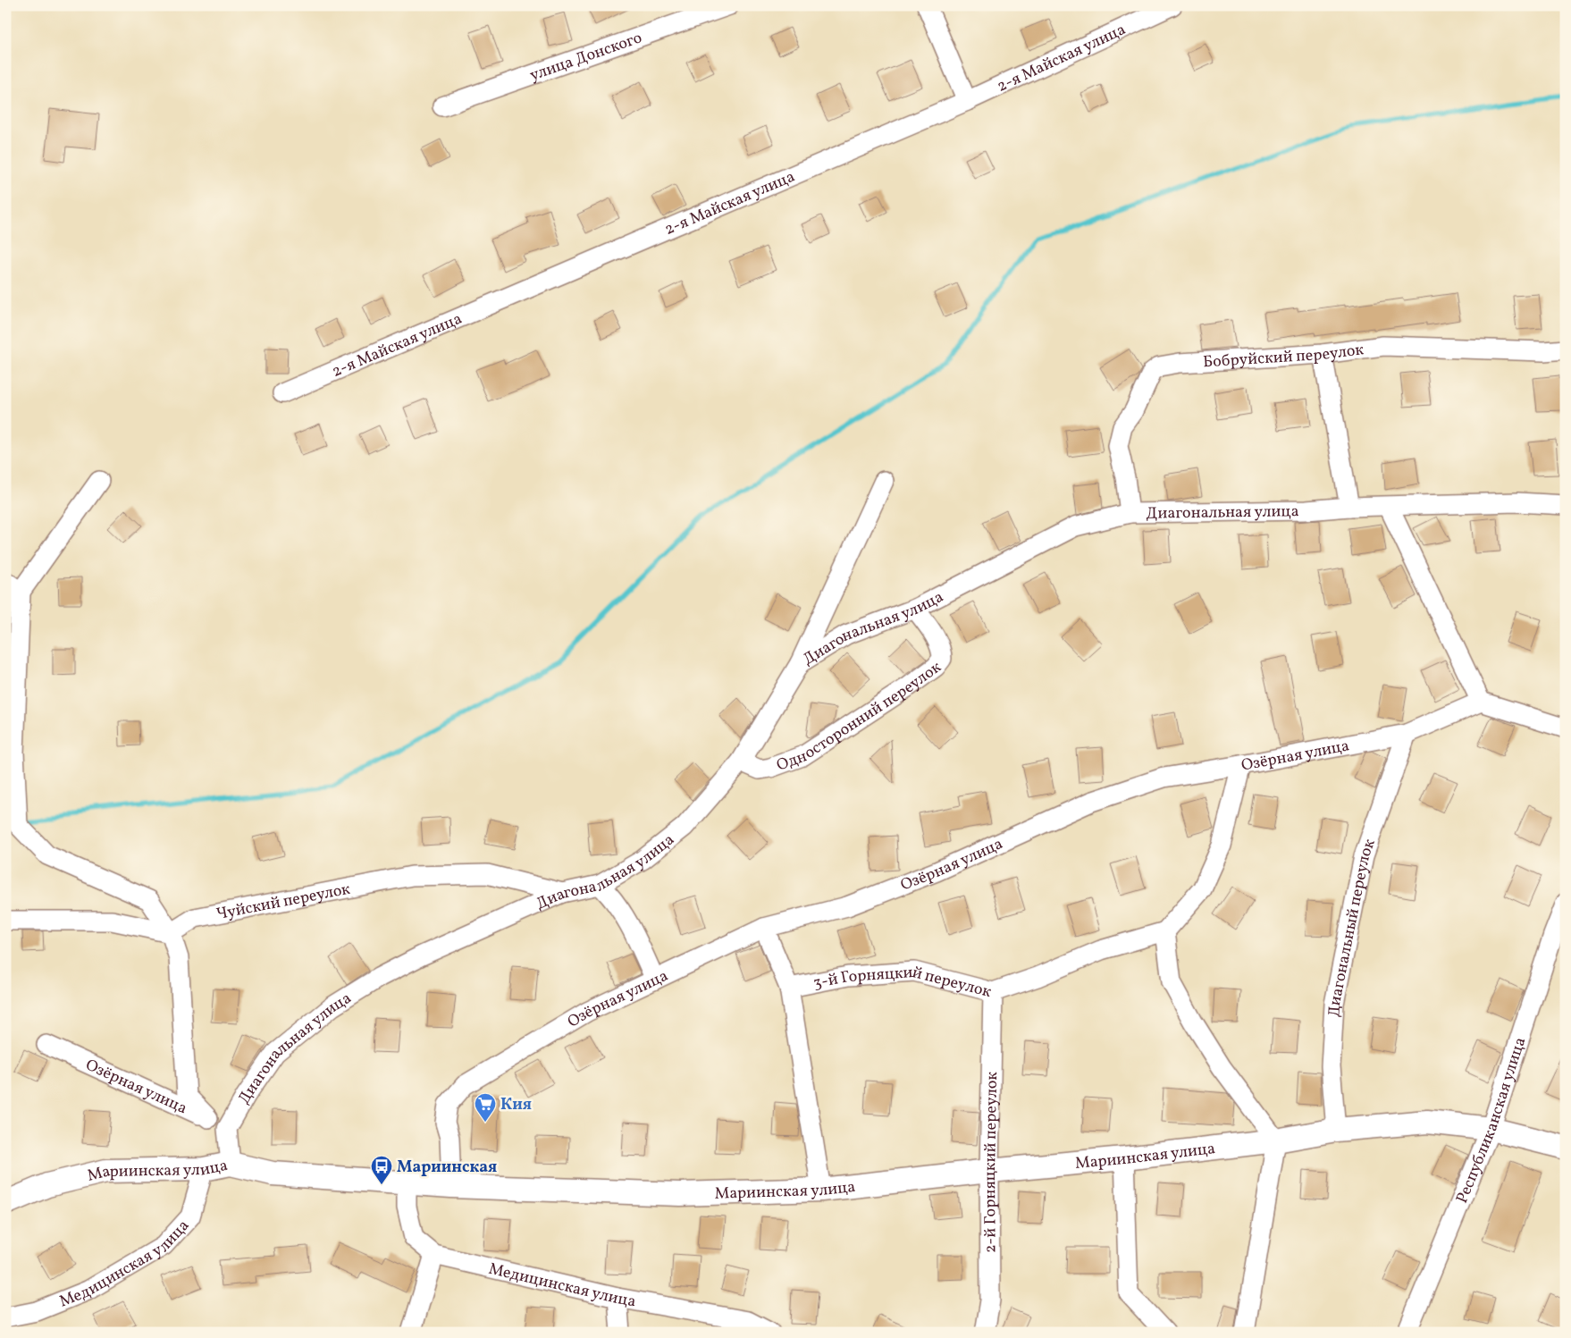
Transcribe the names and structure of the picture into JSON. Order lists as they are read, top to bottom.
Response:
{
  "streets": {
    "main road": ["Мариинская улица"],
    "street": [
      "улица Донского",
      "2-я Майская улица",
      "Бобруйский переулок",
      "Диагональная улица",
      "Односторонний переулок",
      "Озёрная улица",
      "Чуйский переулок",
      "Диагональный переулок",
      "3-й Горняцкий переулок",
      "Республиканская улица",
      "2-й Горняцкий переулок",
      "Медицинская улица"
    ]
  },
  "crossings": [
    ["Бобруйский переулок", "Диагональная улица"],
    ["Диагональная улица", "Односторонний переулок"],
    ["Диагональная улица", "Озёрная улица"],
    ["Диагональная улица", "Чуйский переулок"],
    ["Озёрная улица", "Диагональный переулок"],
    ["Озёрная улица", "Мариинская улица"],
    ["Диагональный переулок", "Мариинская улица"],
    ["3-й Горняцкий переулок", "2-й Горняцкий переулок"],
    ["Республиканская улица", "Мариинская улица"],
    ["Мариинская улица", "2-й Горняцкий переулок"],
    ["Мариинская улица", "Медицинская улица"]
  ],
  "places": {
    "supermarket": ["Кия"],
    "bus stop": ["Мариинская"]
  }
}
